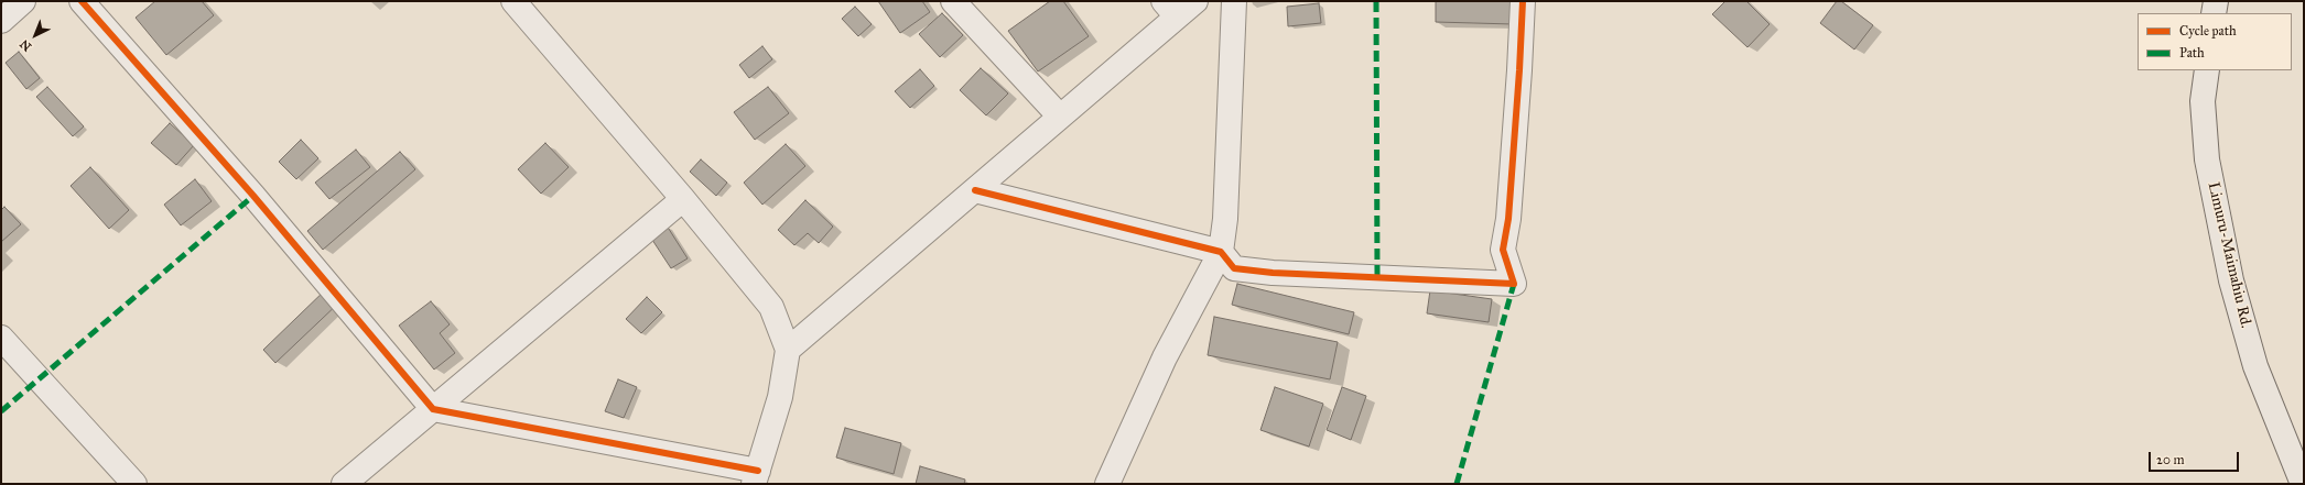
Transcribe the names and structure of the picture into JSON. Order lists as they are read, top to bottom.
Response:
{
  "streets": {
    "highway": ["Limuru-Maimahiu Rd."]
  },
  "legend": ["Cycle path", "Path"],
  "scale_bar": "20 m",
  "north": "bottom left"
}
